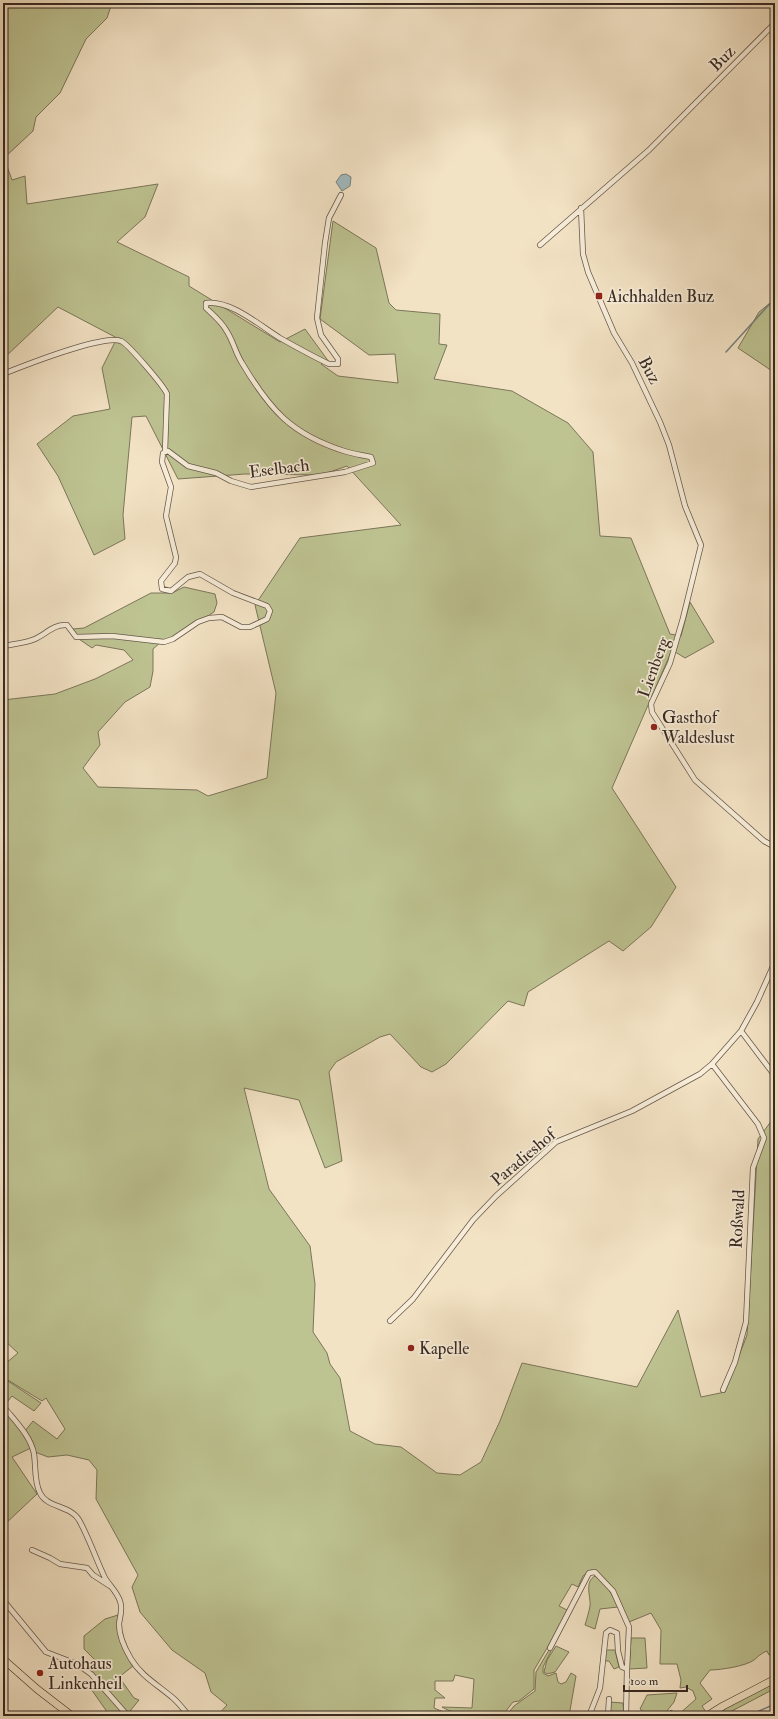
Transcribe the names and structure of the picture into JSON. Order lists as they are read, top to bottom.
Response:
{
  "streets": {
    "street": [
      "Buz",
      "Eselbach",
      "Lienberg",
      "Paradieshof",
      "Roßwald"
    ]
  },
  "crossings": [
    ["Buz", "Lienberg"],
    ["Paradieshof", "Roßwald"]
  ],
  "places": {
    "transit": ["Aichhalden Buz"],
    "other": ["Gasthof Waldeslust", "Kapelle", "Autohaus Linkenheil"]
  },
  "scale_bar": "100 m"
}
